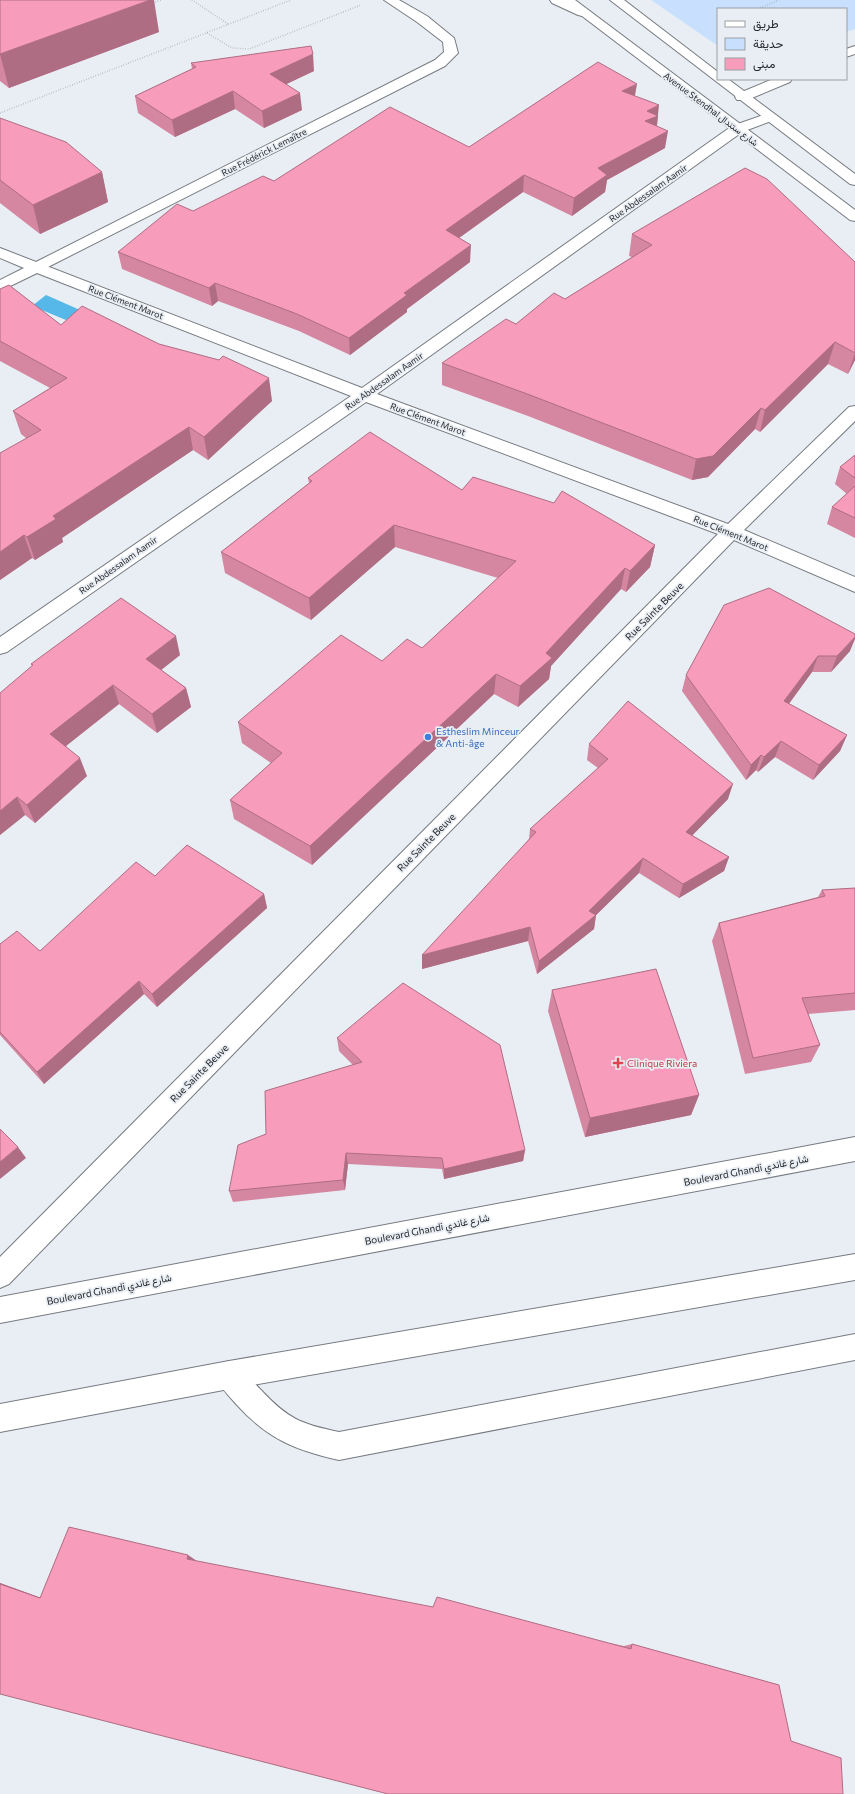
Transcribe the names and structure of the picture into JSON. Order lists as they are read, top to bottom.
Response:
{
  "streets": {
    "street": [
      "Avenue Stendhal شارع ستندال",
      "Rue Frédérick Lemaître",
      "Rue Abdessalam Aamir",
      "Rue Clément Marot",
      "Rue Sainte Beuve",
      "Boulevard Ghandi شارع غاندي"
    ]
  },
  "crossings": [
    ["Avenue Stendhal شارع ستندال", "Rue Abdessalam Aamir"],
    ["Rue Frédérick Lemaître", "Rue Clément Marot"],
    ["Rue Abdessalam Aamir", "Rue Clément Marot"],
    ["Rue Clément Marot", "Rue Sainte Beuve"]
  ],
  "places": {
    "other": ["Estheslim Minceur & Anti-âge"],
    "health": ["Clinique Riviera"]
  },
  "legend": ["طريق", "حديقة", "مبنى"]
}
